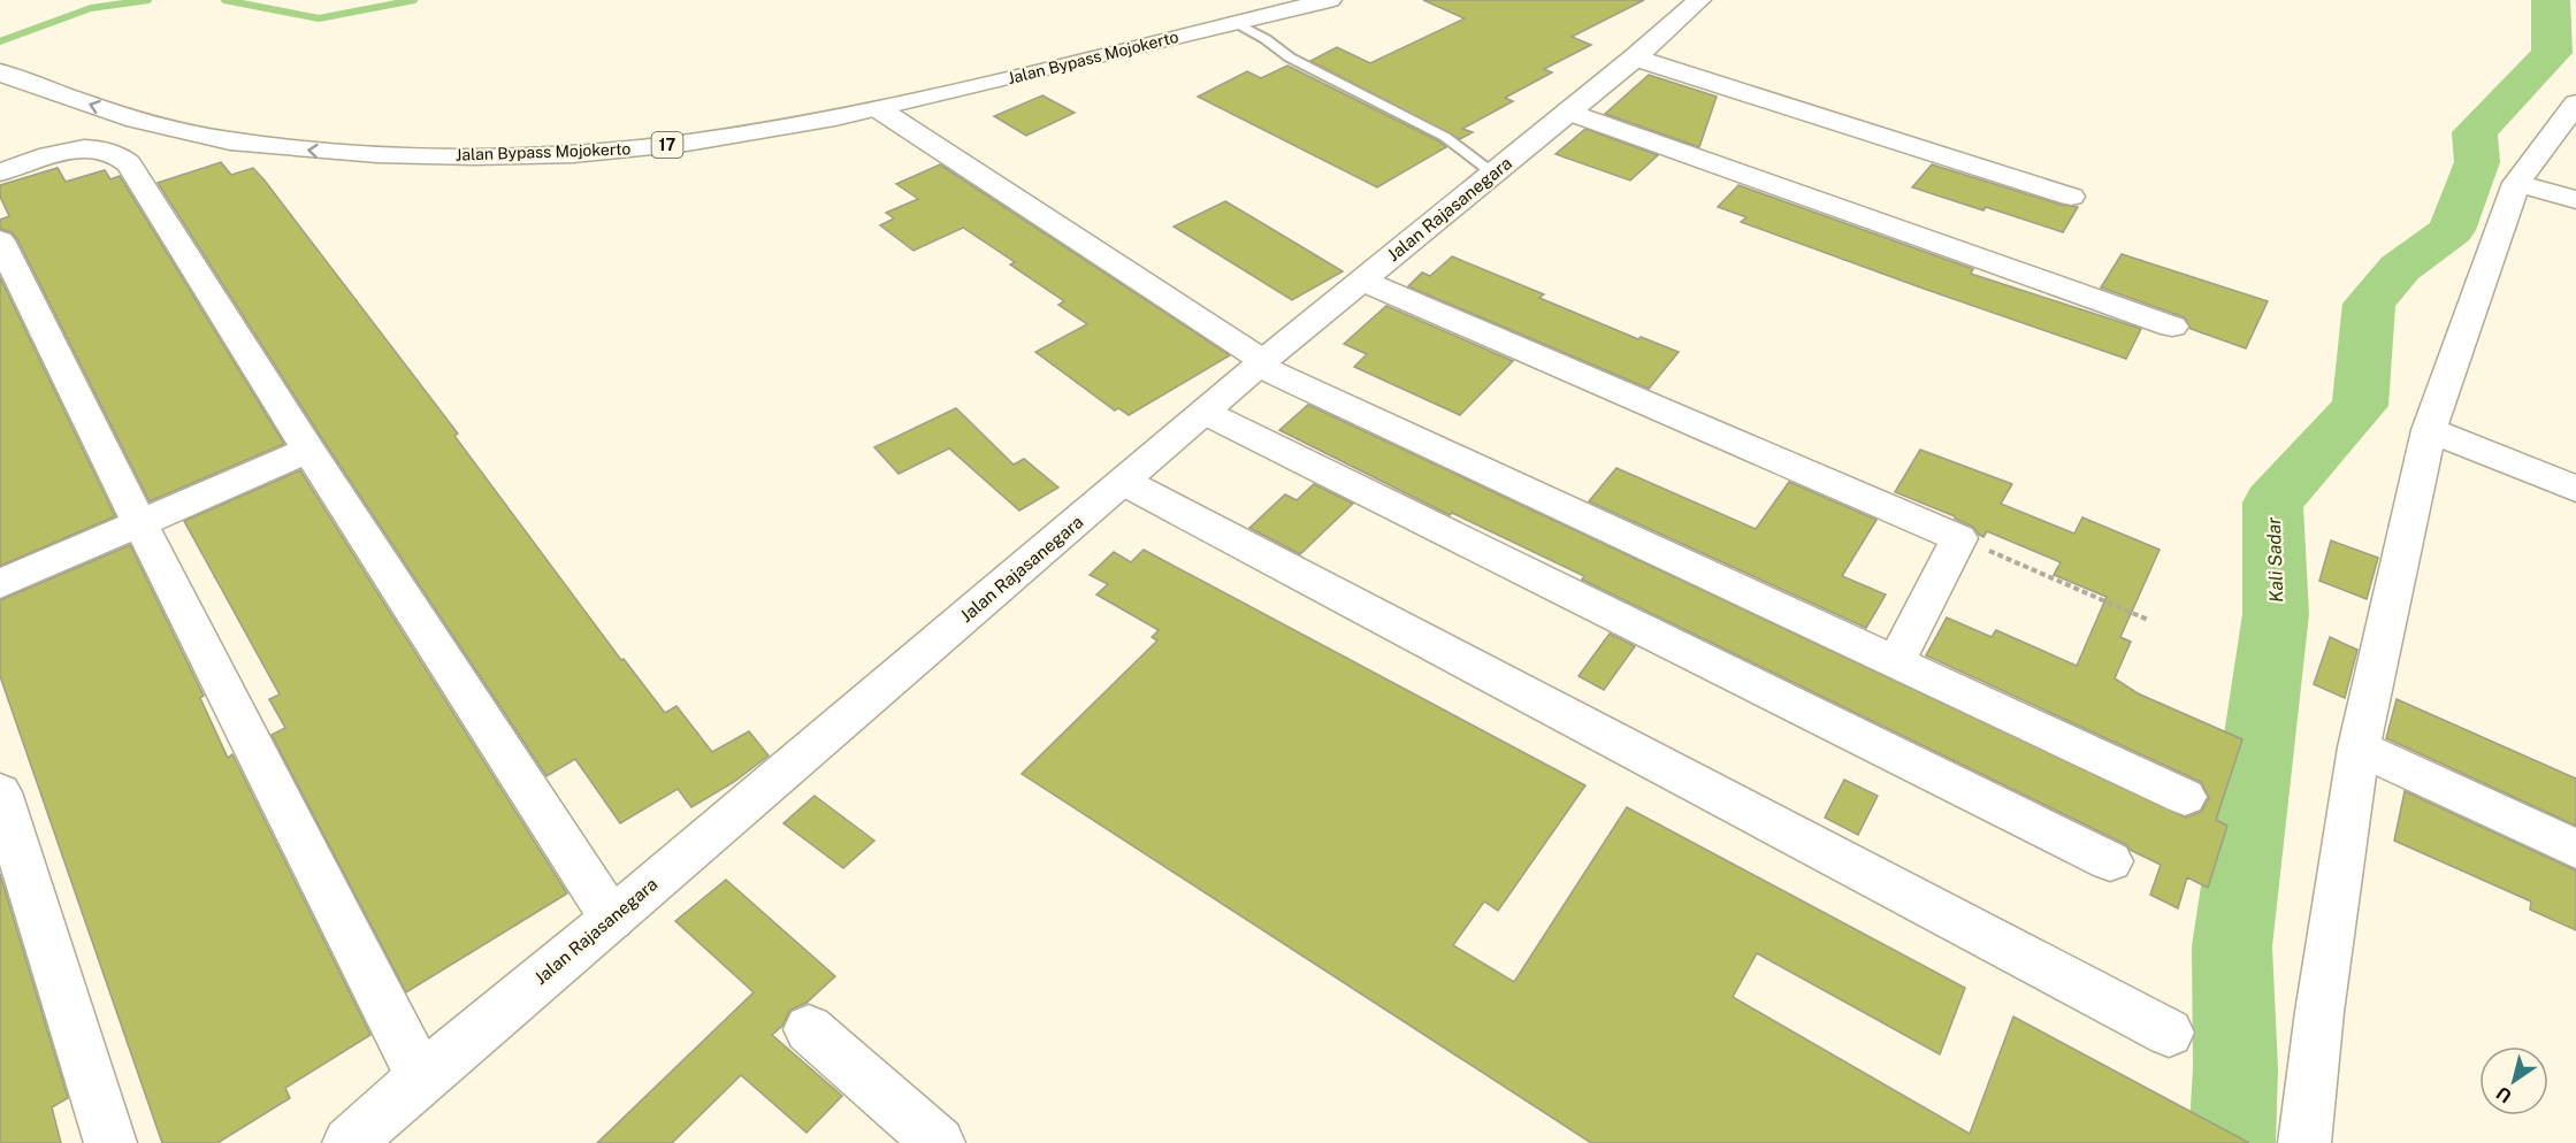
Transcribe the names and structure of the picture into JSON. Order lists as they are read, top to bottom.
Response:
{
  "streets": {
    "main road": ["Jalan Bypass Mojokerto", "17", "Jalan Rajasanegara"]
  },
  "water": ["Kali Sadar"],
  "north": "bottom left"
}
